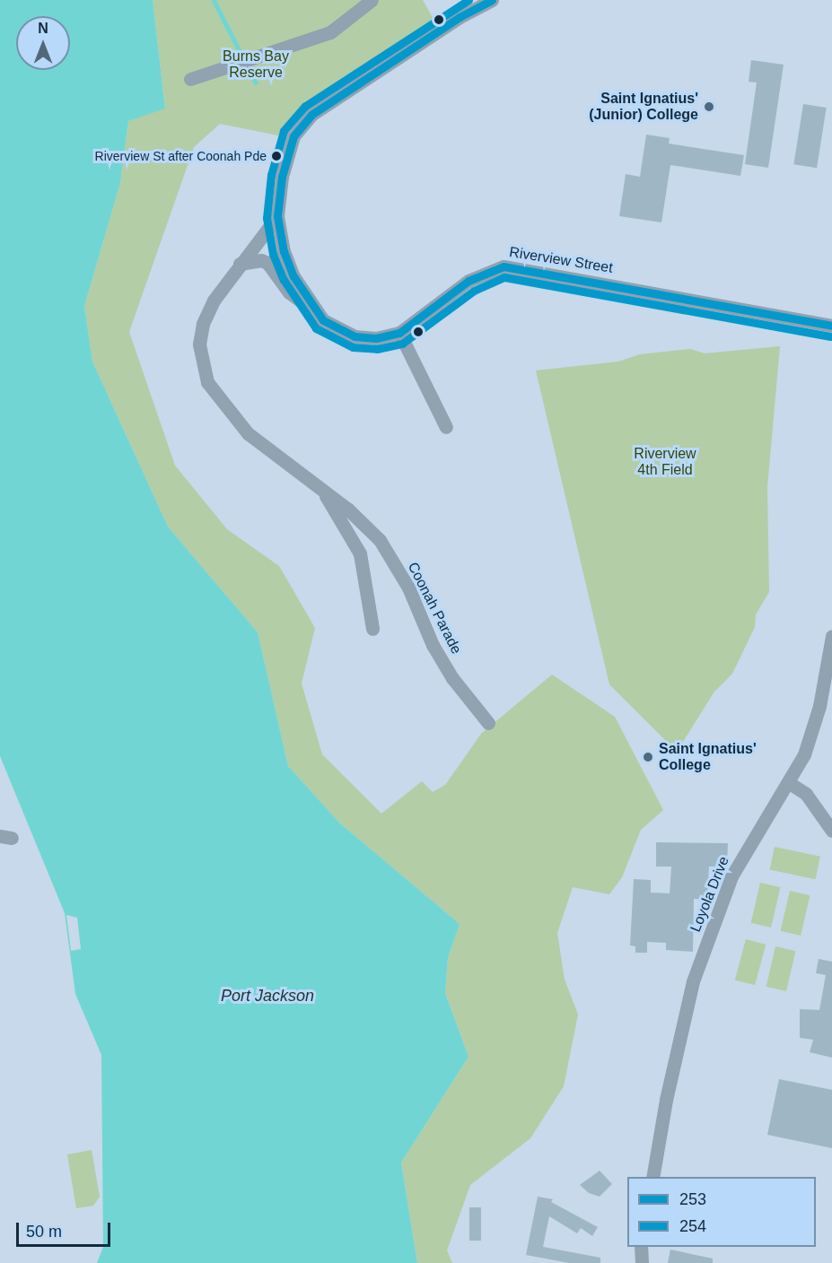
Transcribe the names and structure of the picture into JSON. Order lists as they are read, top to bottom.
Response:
{
  "streets": {
    "street": ["Riverview Street", "Coonah Parade", "Loyola Drive"]
  },
  "crossings": [
    ["Riverview Street", "Coonah Parade"]
  ],
  "water": ["Port Jackson"],
  "parks": ["Burns Bay Reserve", "Riverview 4th Field"],
  "places": ["Saint Ignatius' (Junior) College", "Riverview St after Coonah Pde", "Saint Ignatius' College"],
  "lines": ["transit line 253", "transit line 254"],
  "legend": ["253", "254"],
  "scale_bar": "50 m",
  "north": "top"
}
